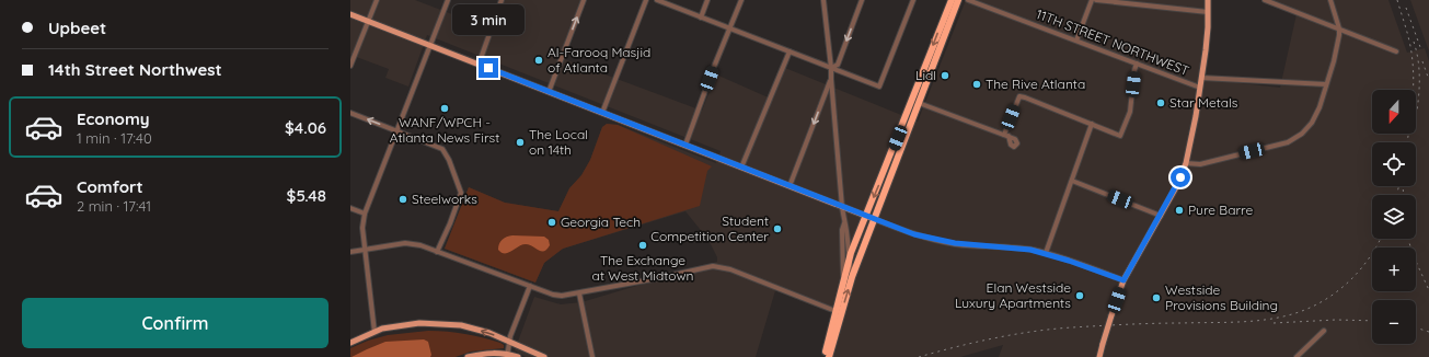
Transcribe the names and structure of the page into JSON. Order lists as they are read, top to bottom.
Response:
{
  "streets": {
    "street": ["11TH STREET NORTHWEST"]
  },
  "places": [
    "Al-Farooq Masjid of Atlanta",
    "Lidl",
    "The Rive Atlanta",
    "Star Metals",
    "WANF/WPCH - Atlanta News First",
    "The Local on 14th",
    "Steelworks",
    "Pure Barre",
    "Georgia Tech",
    "Student Competition Center",
    "The Exchange at West Midtown",
    "Elan Westside Luxury Apartments",
    "Westside Provisions Building"
  ],
  "north": "bottom",
  "page": {
    "banner": ["Upbeet", "14th Street Northwest"],
    "bubble": "3 min",
    "map_buttons": ["+", "−"],
    "list": [
      {
        "name": "Economy",
        "note": "1 min · 17:40",
        "value": "$4.06"
      },
      {
        "name": "Comfort",
        "note": "2 min · 17:41",
        "value": "$5.48"
      }
    ],
    "buttons": "Confirm"
  }
}
